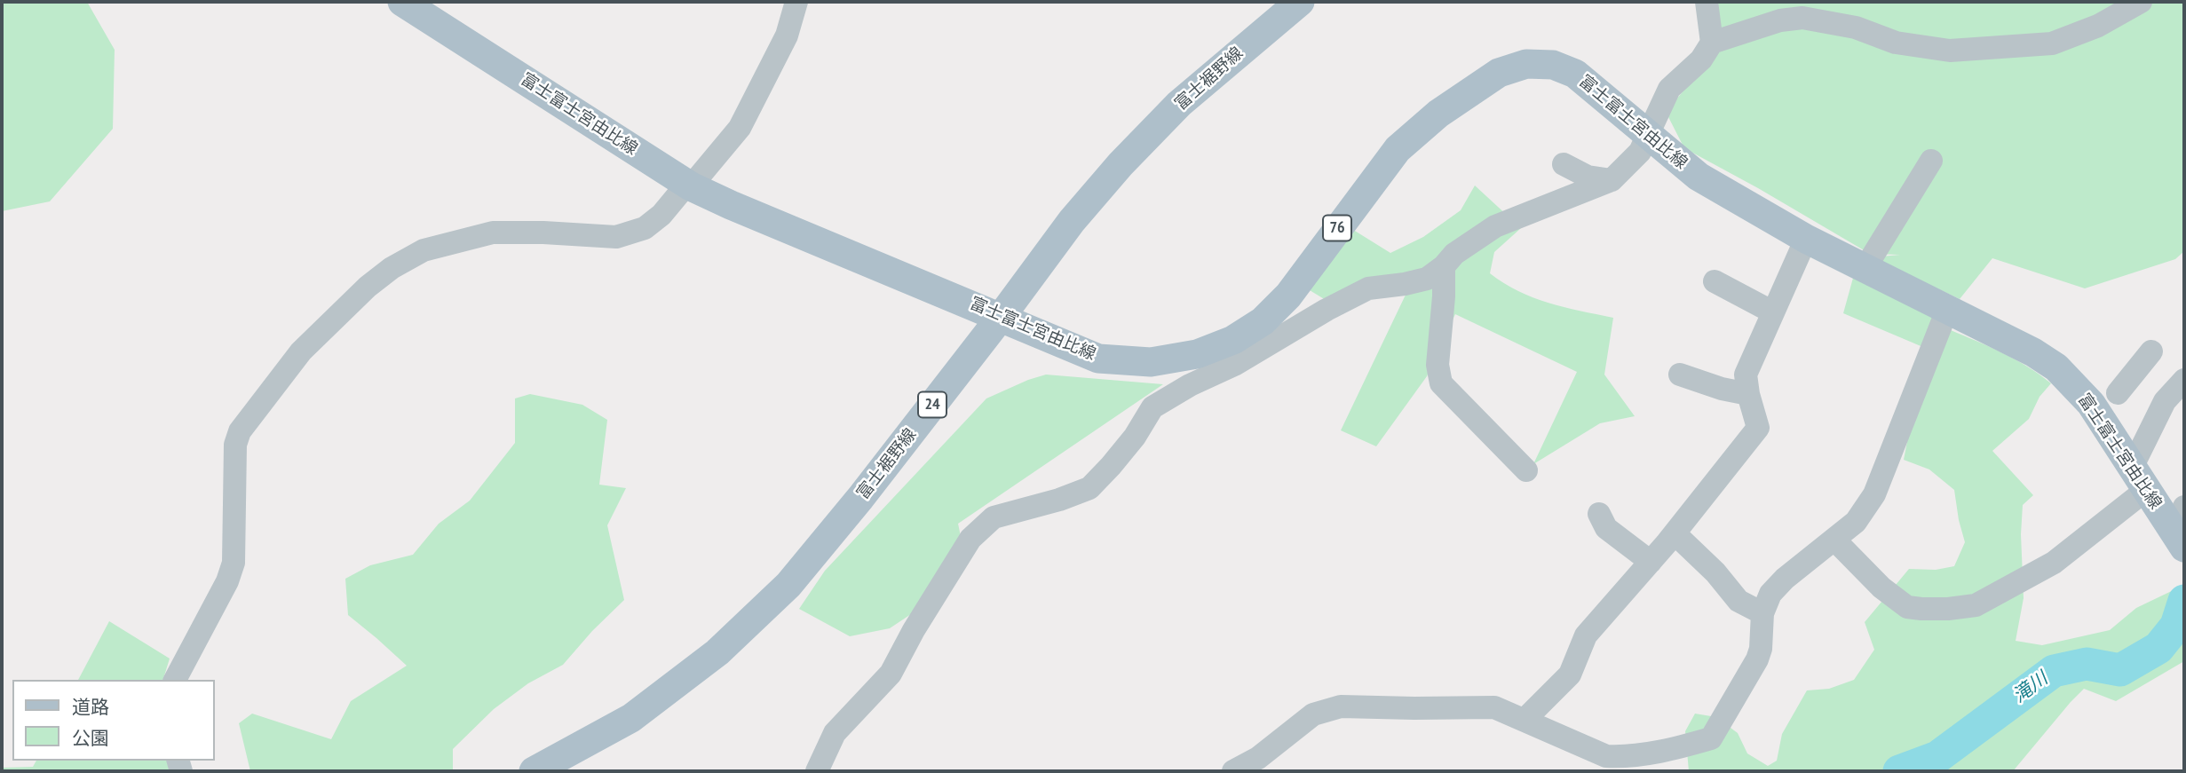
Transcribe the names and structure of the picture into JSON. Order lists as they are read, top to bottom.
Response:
{
  "streets": {
    "main road": [
      "富士裾野線",
      "富士富士宮由比線",
      "76",
      "24"
    ]
  },
  "crossings": [
    ["富士裾野線", "富士富士宮由比線"]
  ],
  "water": ["滝川"],
  "legend": ["道路", "公園"]
}
